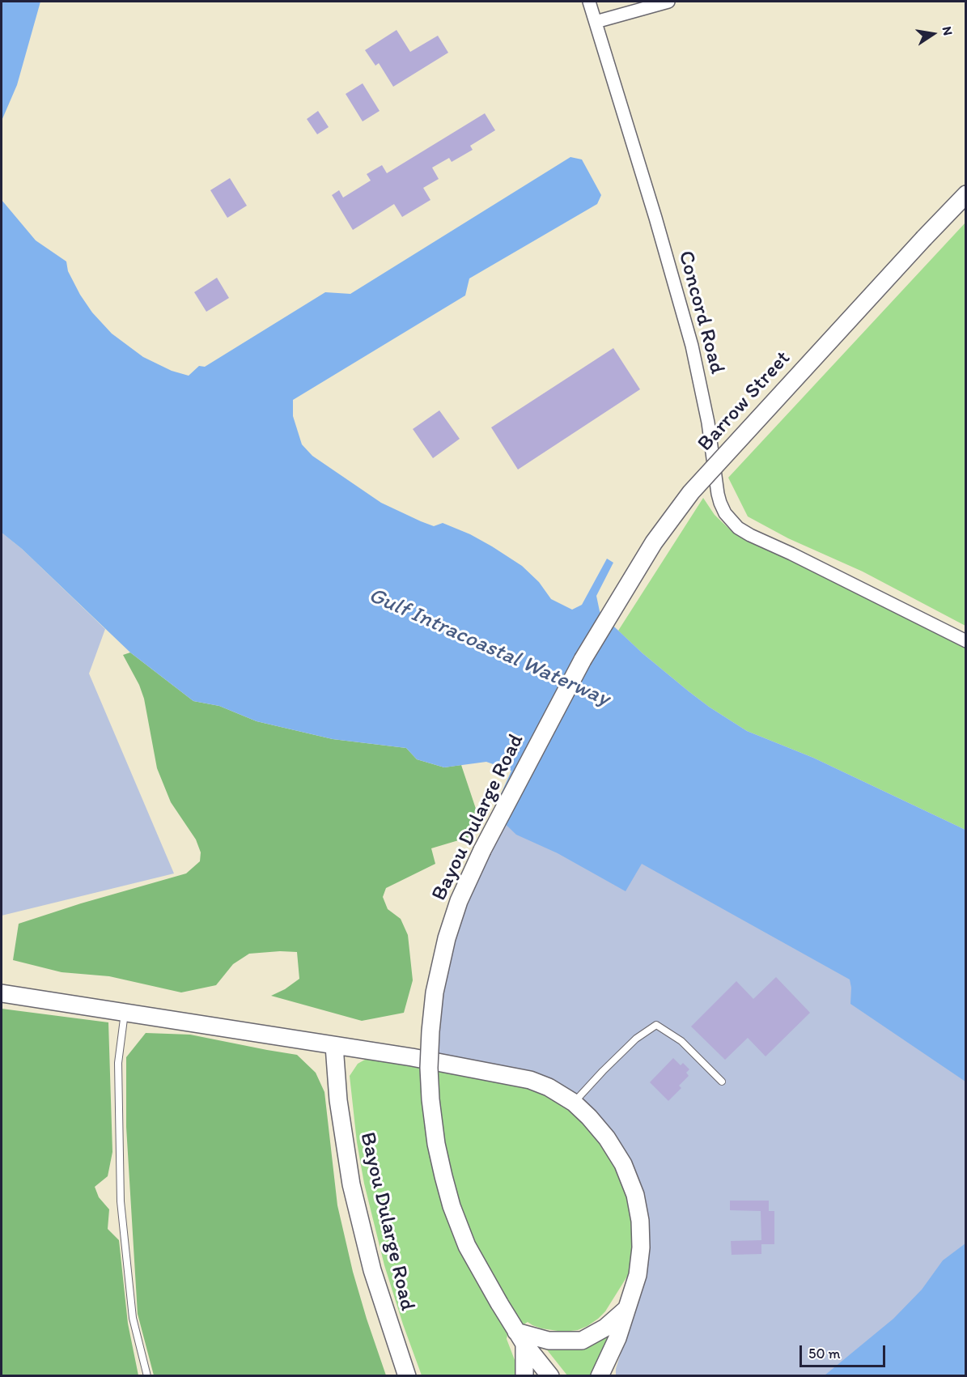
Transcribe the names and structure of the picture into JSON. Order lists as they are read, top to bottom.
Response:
{
  "streets": {
    "main road": ["Barrow Street", "Bayou Dularge Road"],
    "street": ["Concord Road"]
  },
  "crossings": [
    ["Barrow Street", "Bayou Dularge Road"]
  ],
  "water": ["Gulf Intracoastal Waterway"],
  "scale_bar": "50 m",
  "north": "right"
}
